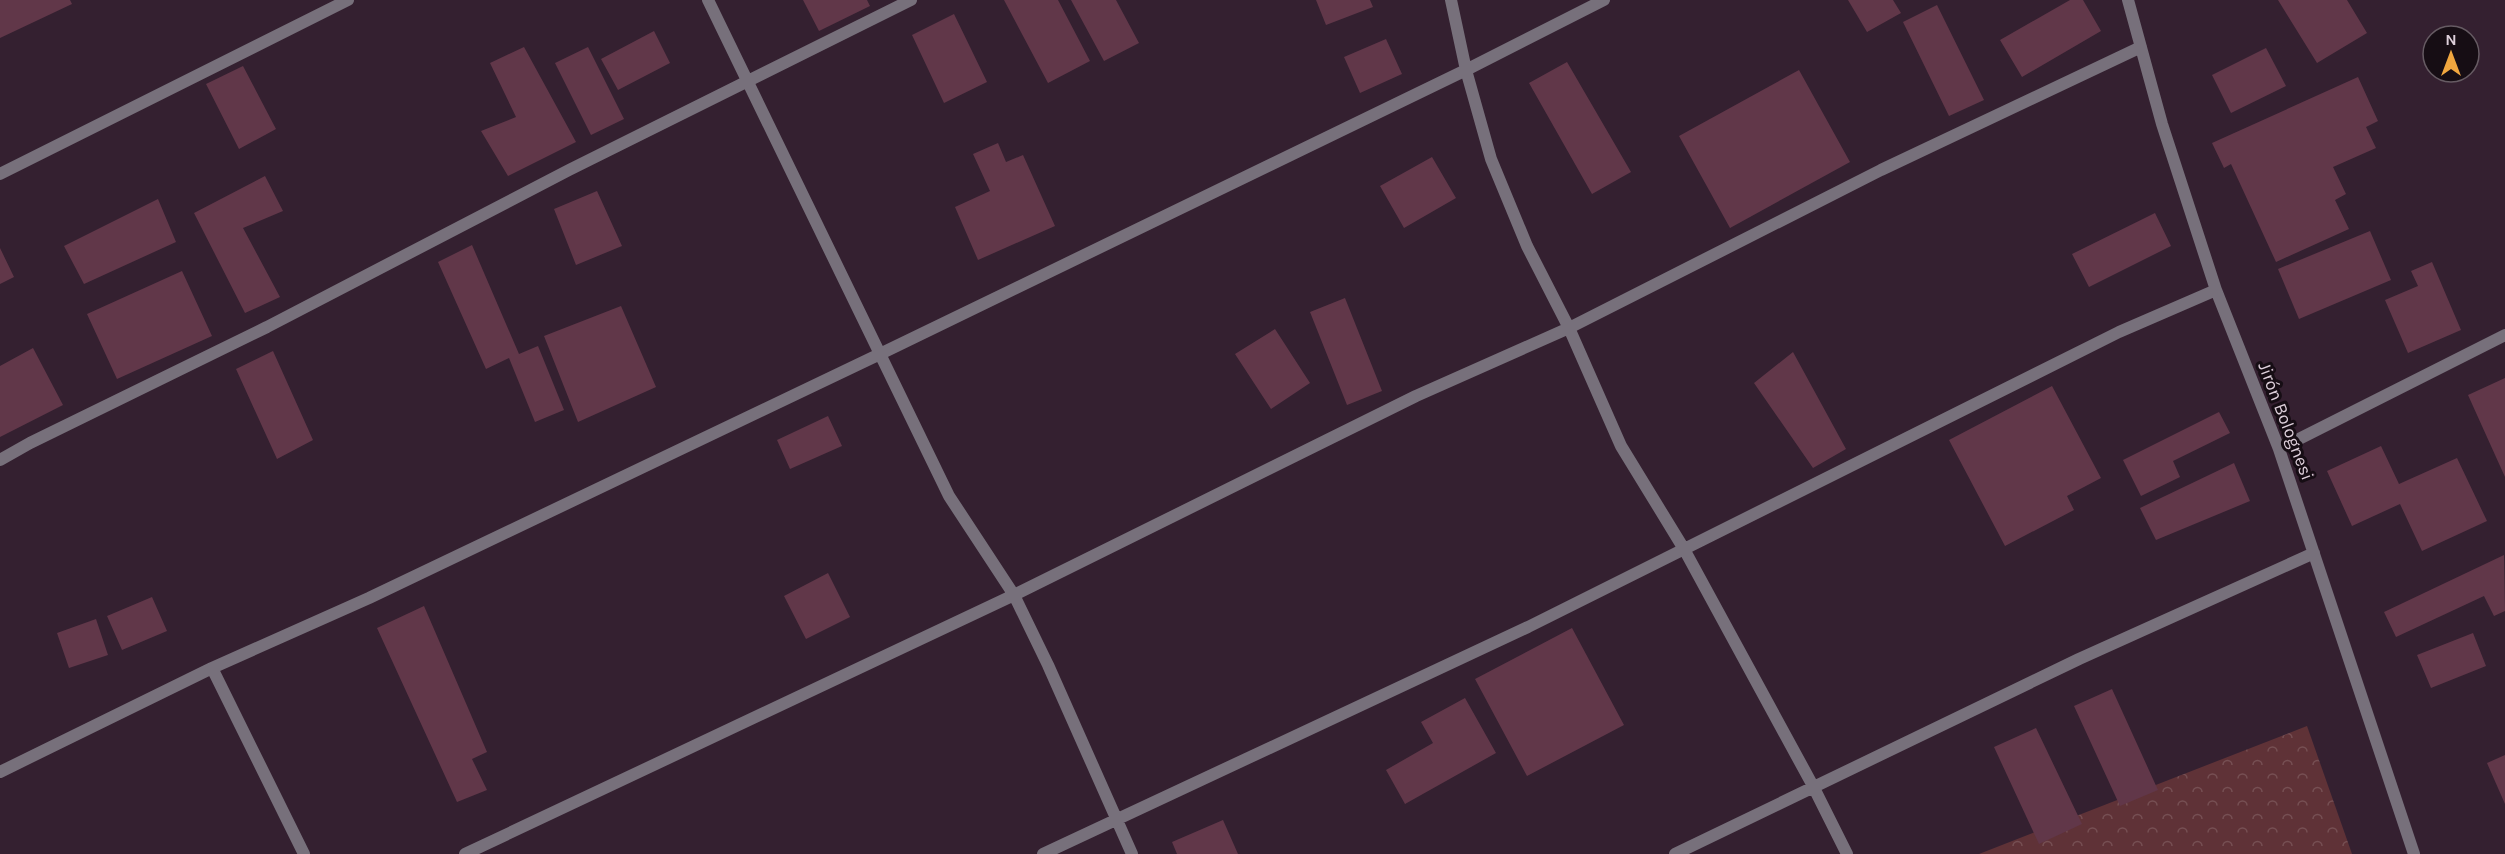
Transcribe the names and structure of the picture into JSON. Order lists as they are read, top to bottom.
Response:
{
  "streets": {
    "street": ["Jirón Bolognesi"]
  },
  "north": "top"
}
